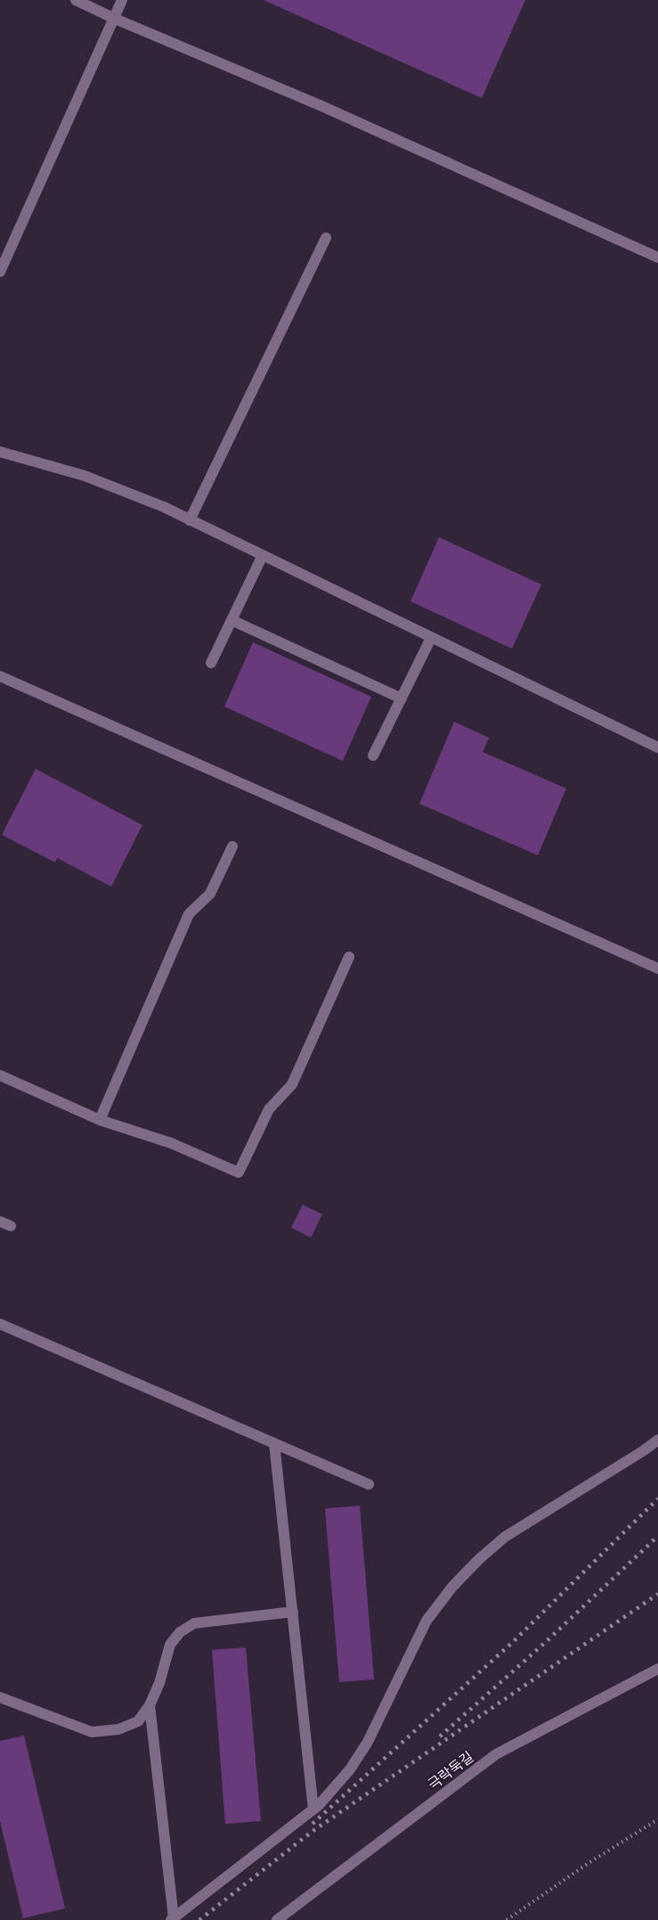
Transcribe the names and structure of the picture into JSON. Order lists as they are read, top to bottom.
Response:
{
  "streets": {
    "street": ["극락둑길"]
  }
}
